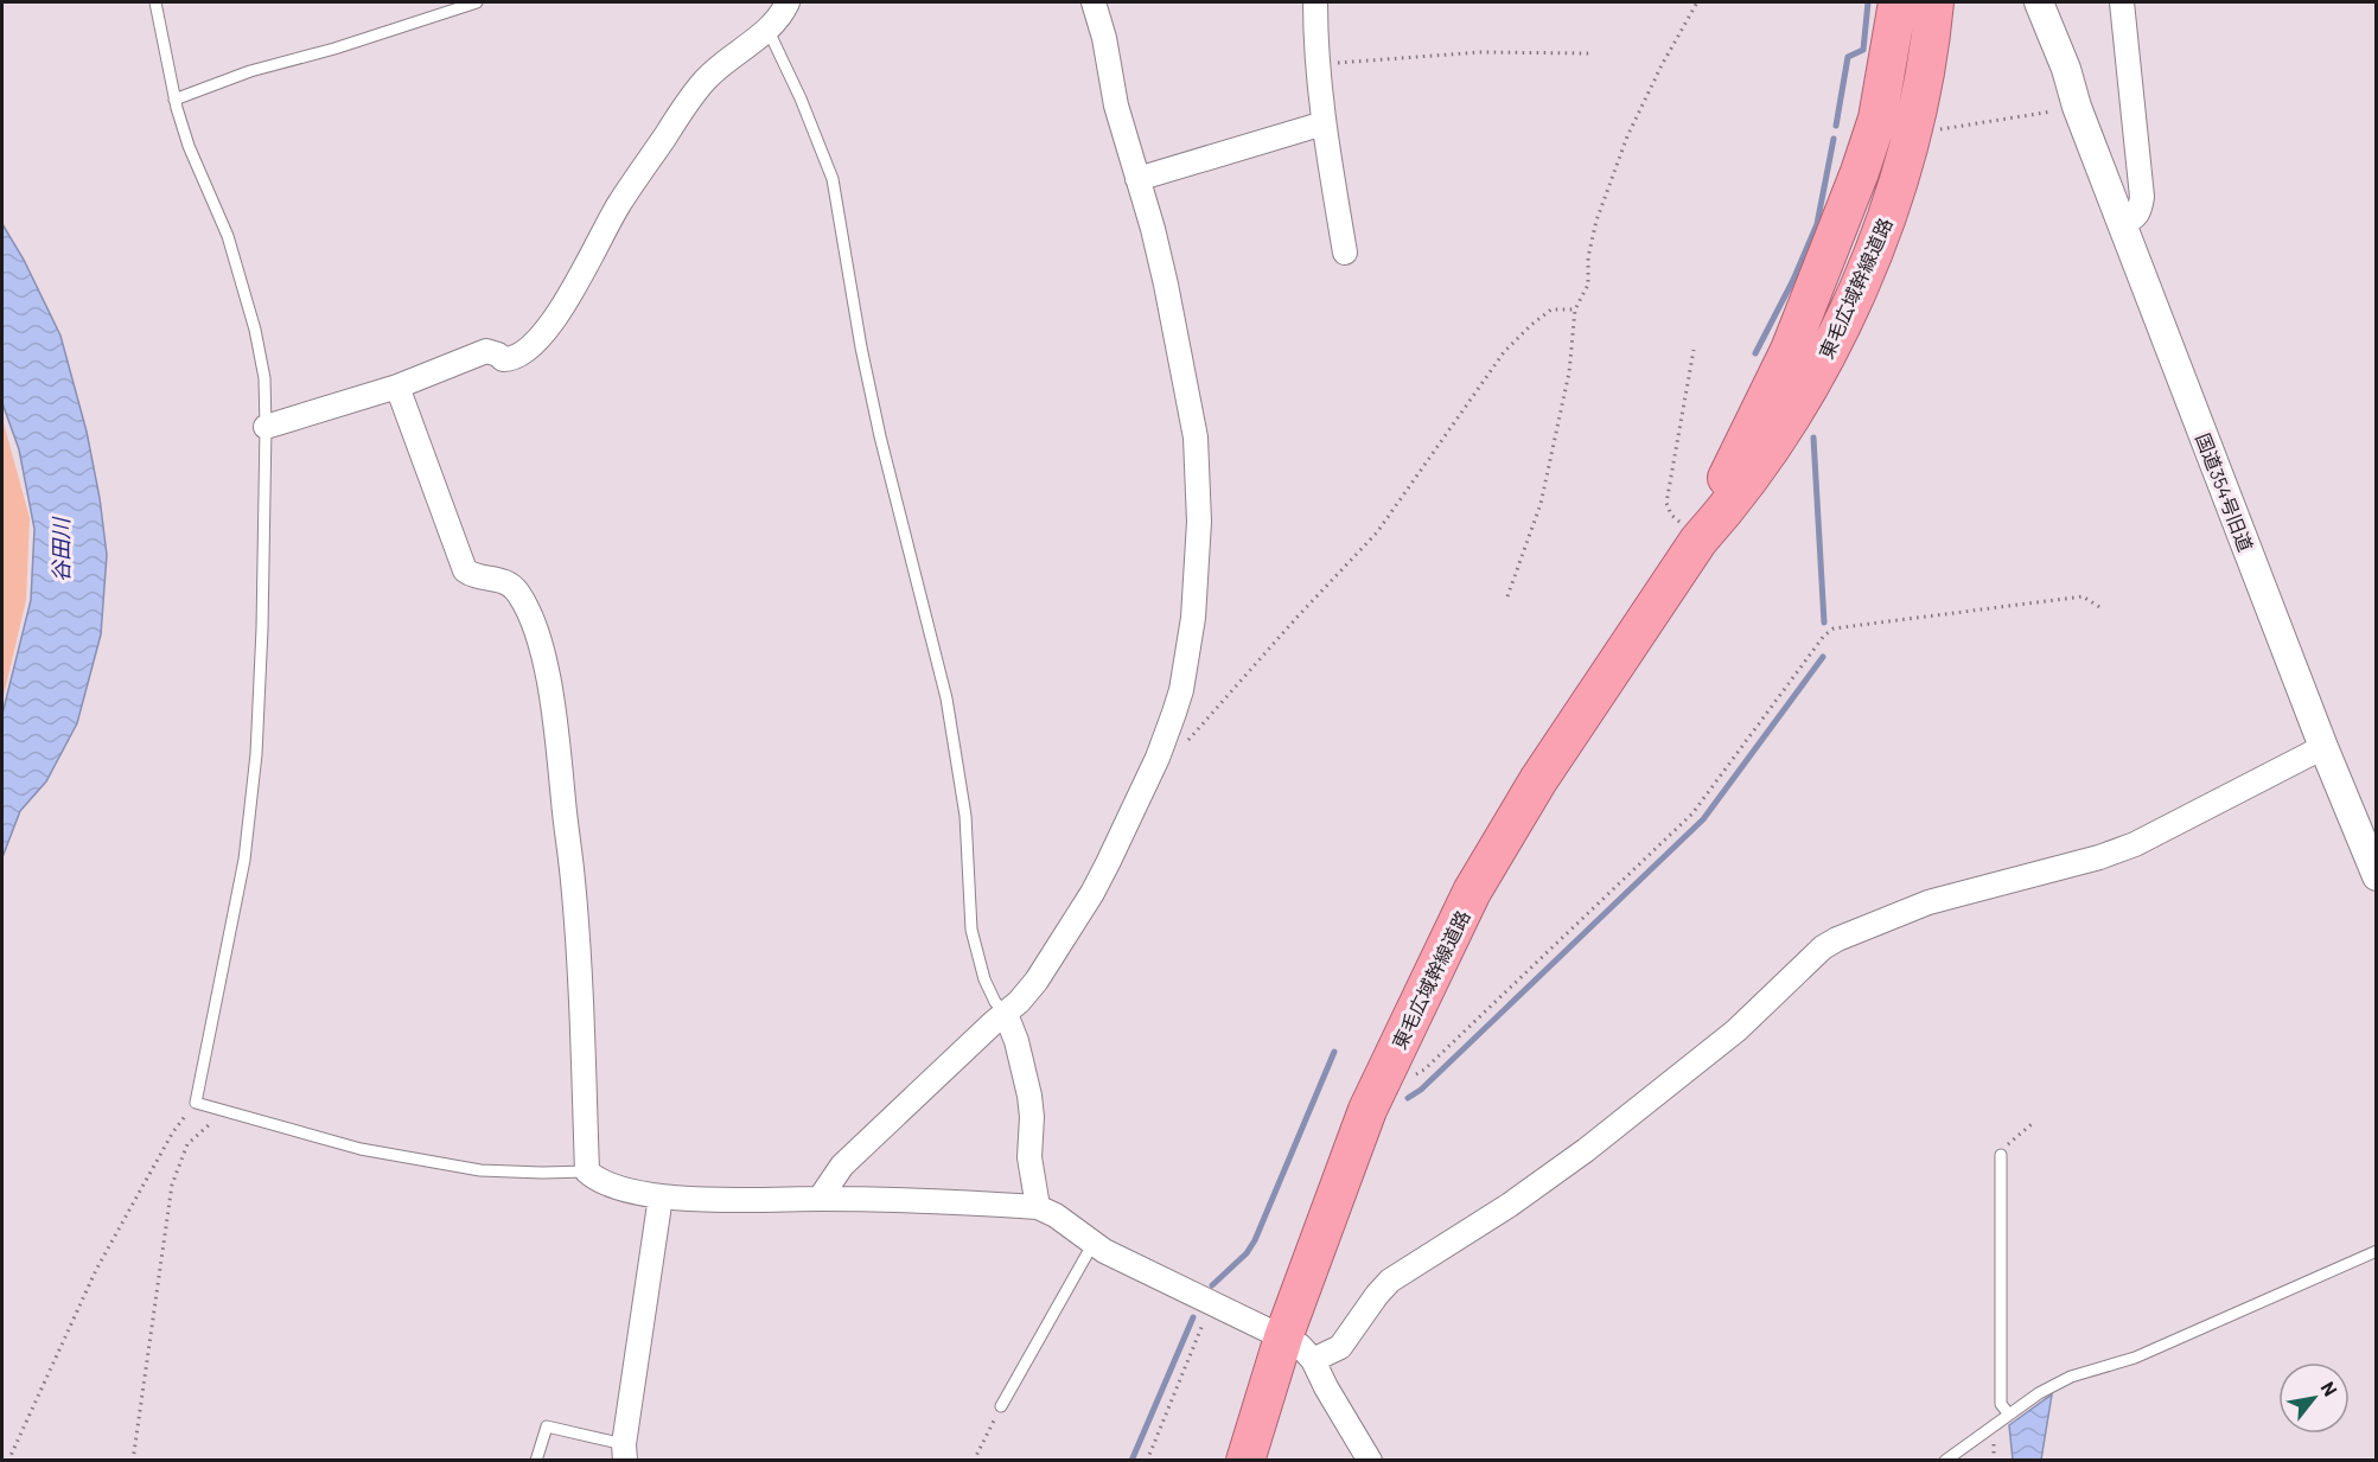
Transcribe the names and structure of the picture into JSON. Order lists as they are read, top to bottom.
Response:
{
  "streets": {
    "highway": ["東毛広域幹線道路"],
    "street": ["国道354号旧道"]
  },
  "water": ["谷田川"],
  "north": "top right"
}
